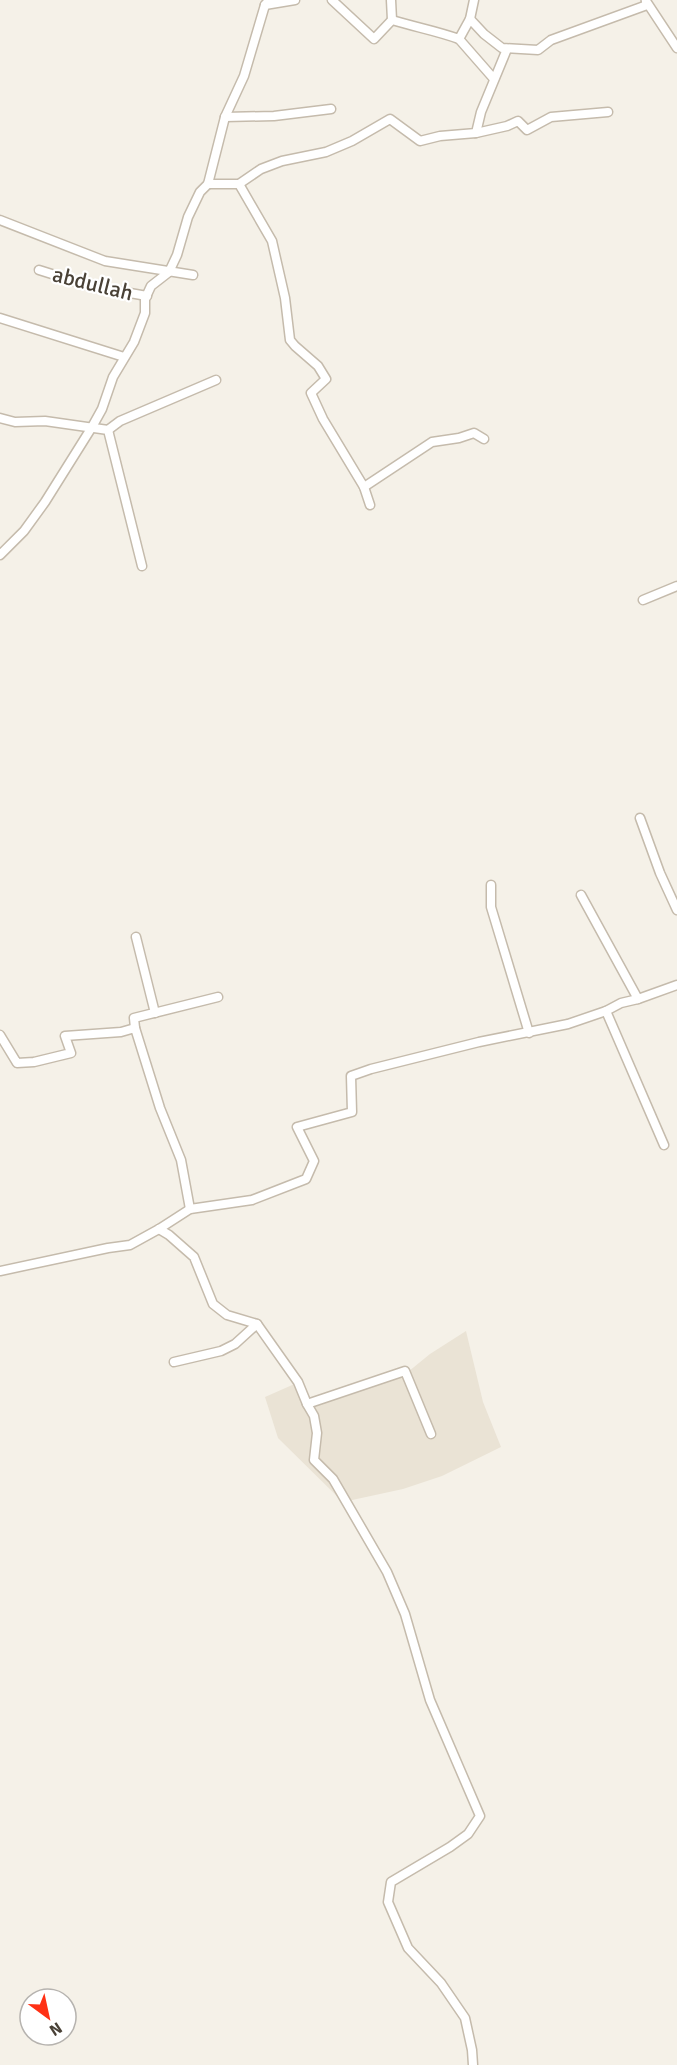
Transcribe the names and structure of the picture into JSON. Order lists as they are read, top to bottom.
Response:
{
  "streets": {
    "street": ["abdullah"]
  },
  "north": "bottom right"
}
